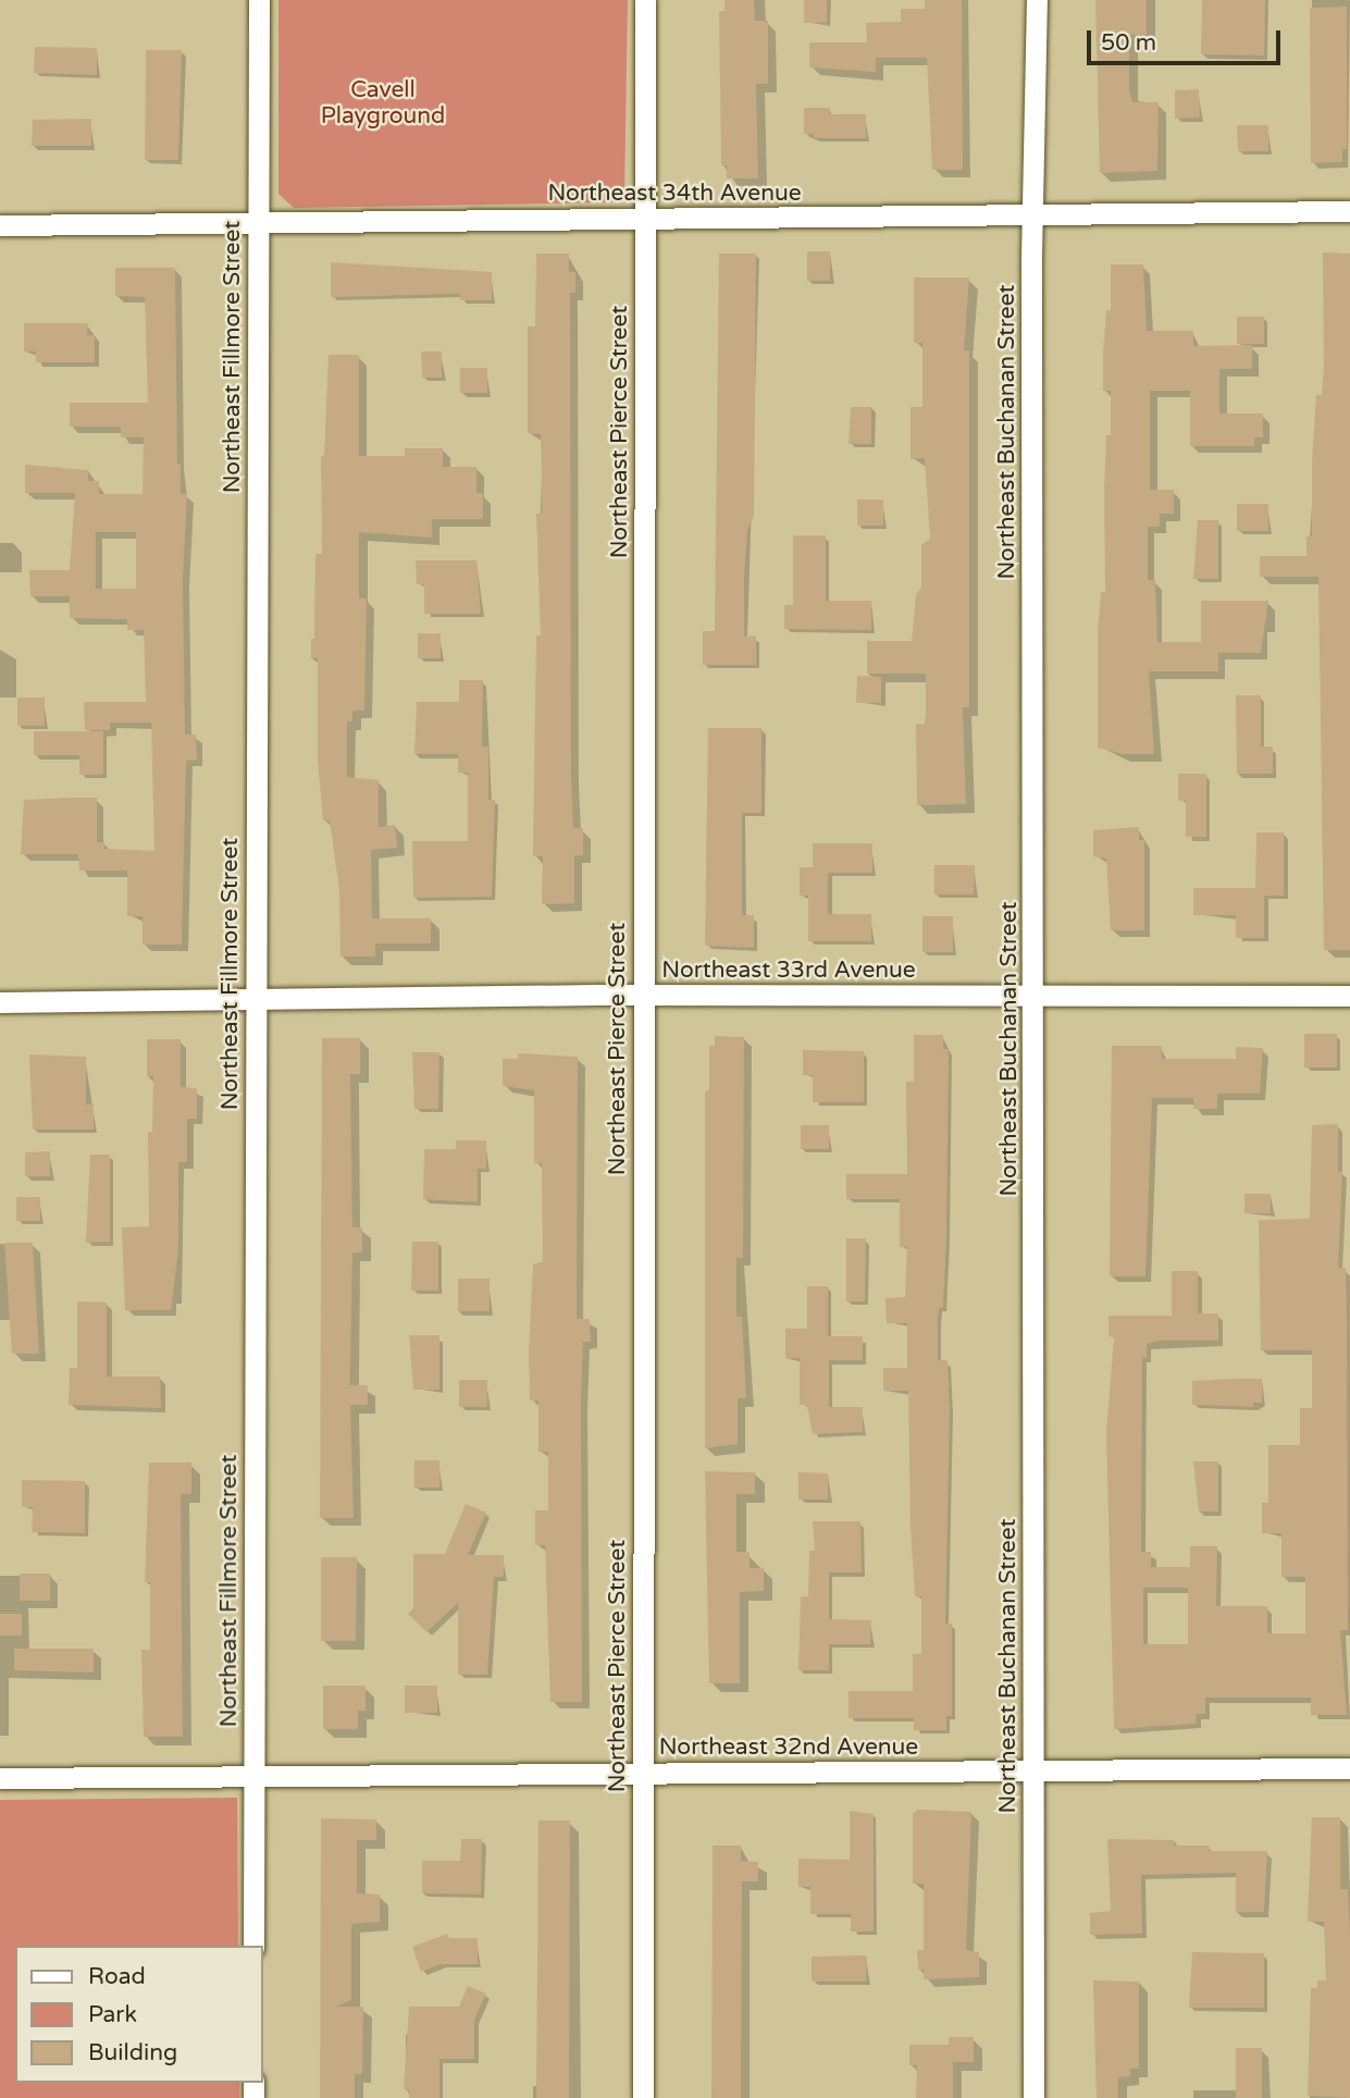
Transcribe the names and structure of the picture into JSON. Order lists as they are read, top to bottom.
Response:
{
  "streets": {
    "street": [
      "Northeast 34th Avenue",
      "Northeast Fillmore Street",
      "Northeast Pierce Street",
      "Northeast Buchanan Street",
      "Northeast 33rd Avenue",
      "Northeast 32nd Avenue"
    ]
  },
  "crossings": [
    ["Northeast 34th Avenue", "Northeast Fillmore Street"],
    ["Northeast 34th Avenue", "Northeast Pierce Street"],
    ["Northeast 34th Avenue", "Northeast Buchanan Street"],
    ["Northeast Fillmore Street", "Northeast 33rd Avenue"],
    ["Northeast Fillmore Street", "Northeast 32nd Avenue"],
    ["Northeast Pierce Street", "Northeast 33rd Avenue"],
    ["Northeast Pierce Street", "Northeast 32nd Avenue"],
    ["Northeast Buchanan Street", "Northeast 33rd Avenue"],
    ["Northeast Buchanan Street", "Northeast 32nd Avenue"]
  ],
  "parks": ["Cavell Playground"],
  "legend": ["Road", "Park", "Building"],
  "scale_bar": "50 m"
}
